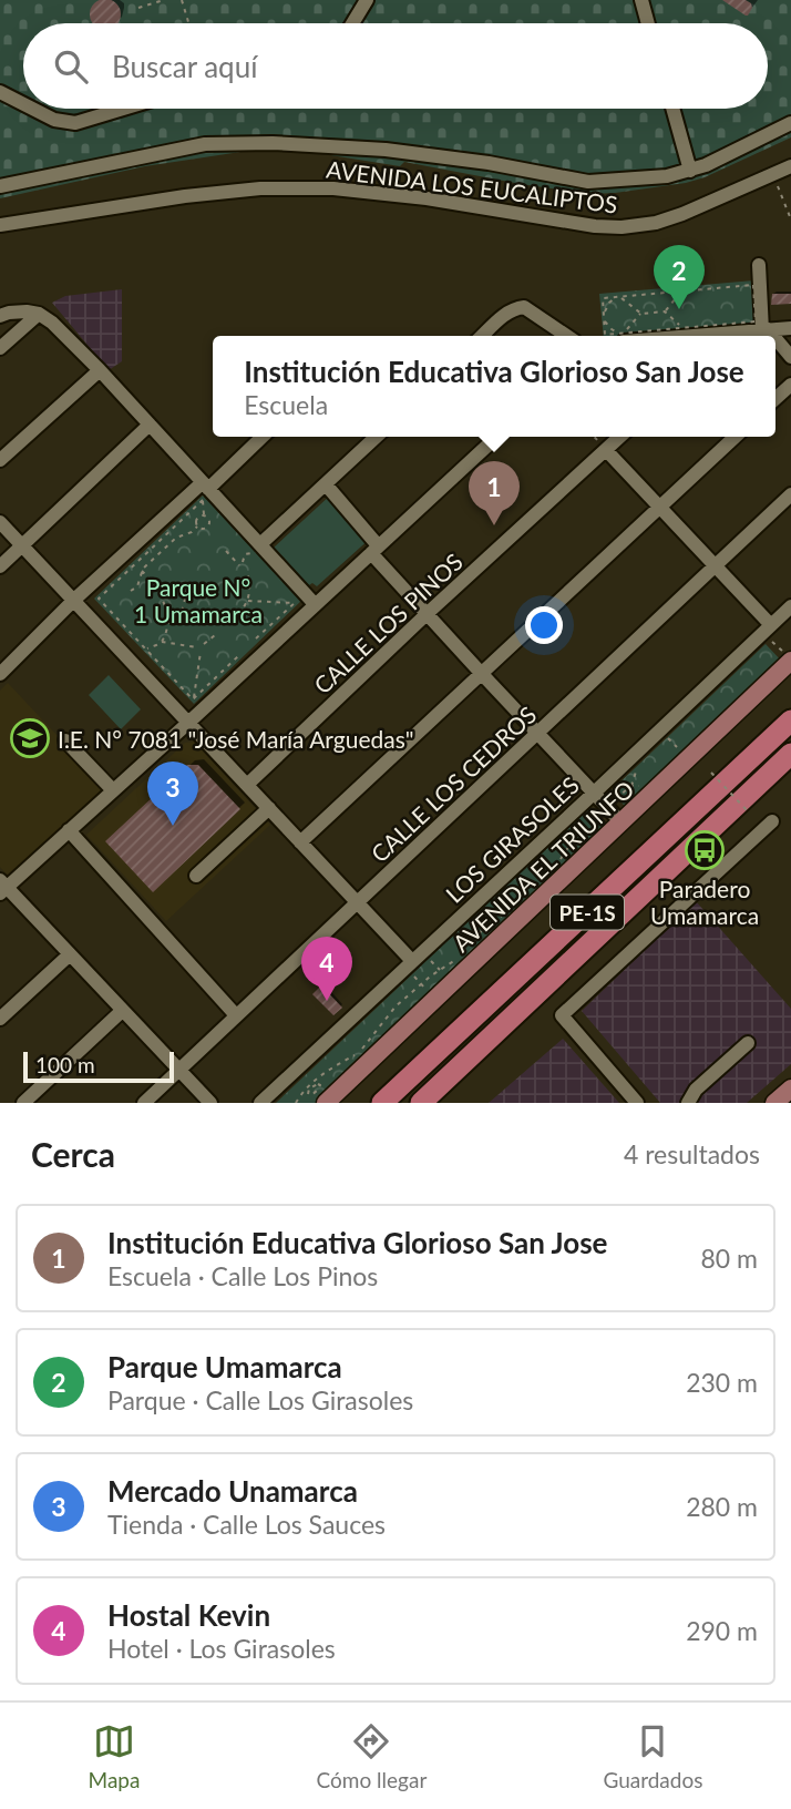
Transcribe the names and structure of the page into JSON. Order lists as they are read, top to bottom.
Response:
{
  "streets": {
    "highway": ["PE-1S"],
    "main road": ["AVENIDA EL TRIUNFO"],
    "street": [
      "AVENIDA LOS EUCALIPTOS",
      "CALLE LOS PINOS",
      "CALLE LOS CEDROS",
      "LOS GIRASOLES"
    ]
  },
  "parks": ["Parque N° 1 Umamarca"],
  "places": {
    "school or university": ["I.E. N° 7081 \"José María Arguedas\""],
    "bus stop": ["Paradero Umamarca"]
  },
  "scale_bar": "100 m",
  "page": {
    "search": "Buscar aquí",
    "pins": [
      "2",
      "1",
      "3",
      "4"
    ],
    "popup": ["Institución Educativa Glorioso San Jose", "Escuela"],
    "scale": "100 m",
    "heading": ["Cerca", "4 resultados"],
    "list": [
      {
        "mark": "1",
        "name": "Institución Educativa Glorioso San Jose",
        "note": "Escuela · Calle Los Pinos",
        "value": "80 m"
      },
      {
        "mark": "2",
        "name": "Parque Umamarca",
        "note": "Parque · Calle Los Girasoles",
        "value": "230 m"
      },
      {
        "mark": "3",
        "name": "Mercado Unamarca",
        "note": "Tienda · Calle Los Sauces",
        "value": "280 m"
      },
      {
        "mark": "4",
        "name": "Hostal Kevin",
        "note": "Hotel · Los Girasoles",
        "value": "290 m"
      }
    ],
    "nav": ["Mapa", "Cómo llegar", "Guardados"]
  }
}
